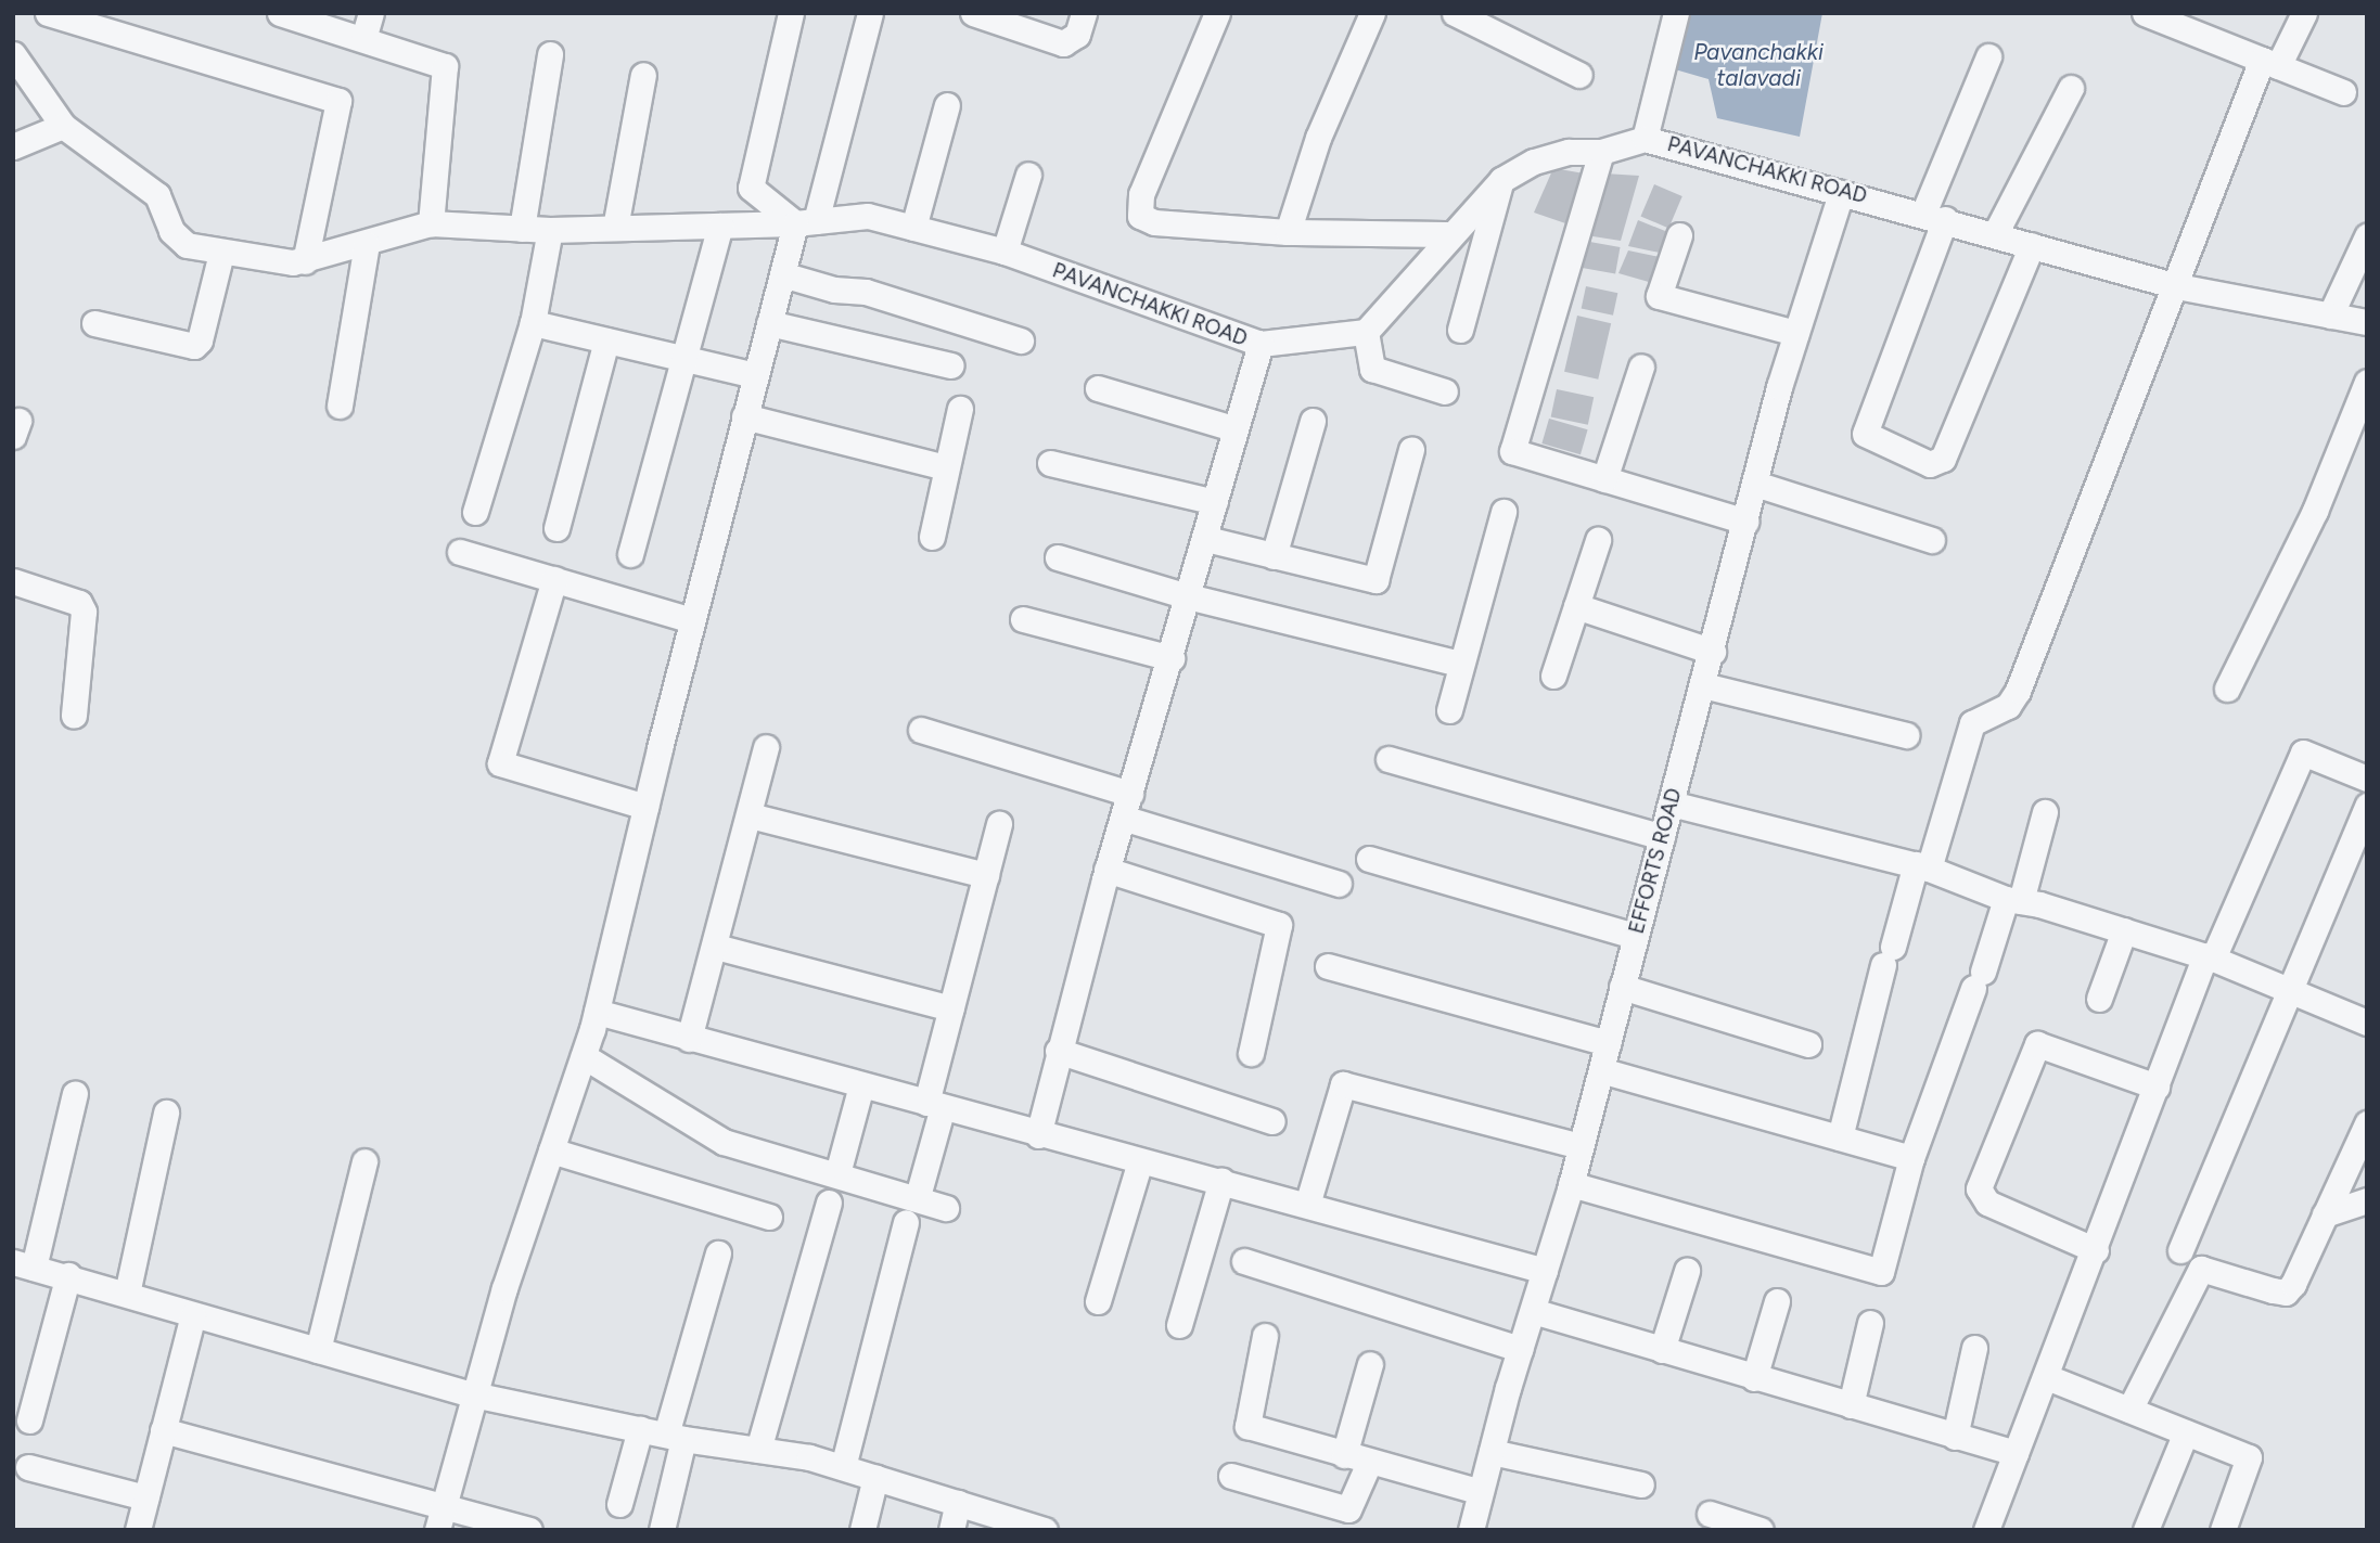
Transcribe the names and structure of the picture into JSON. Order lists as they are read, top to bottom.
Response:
{
  "streets": {
    "street": ["PAVANCHAKKI ROAD", "EFFORTS ROAD"]
  },
  "crossings": [
    ["PAVANCHAKKI ROAD", "EFFORTS ROAD"]
  ],
  "water": ["Pavanchakki talavadi"]
}
